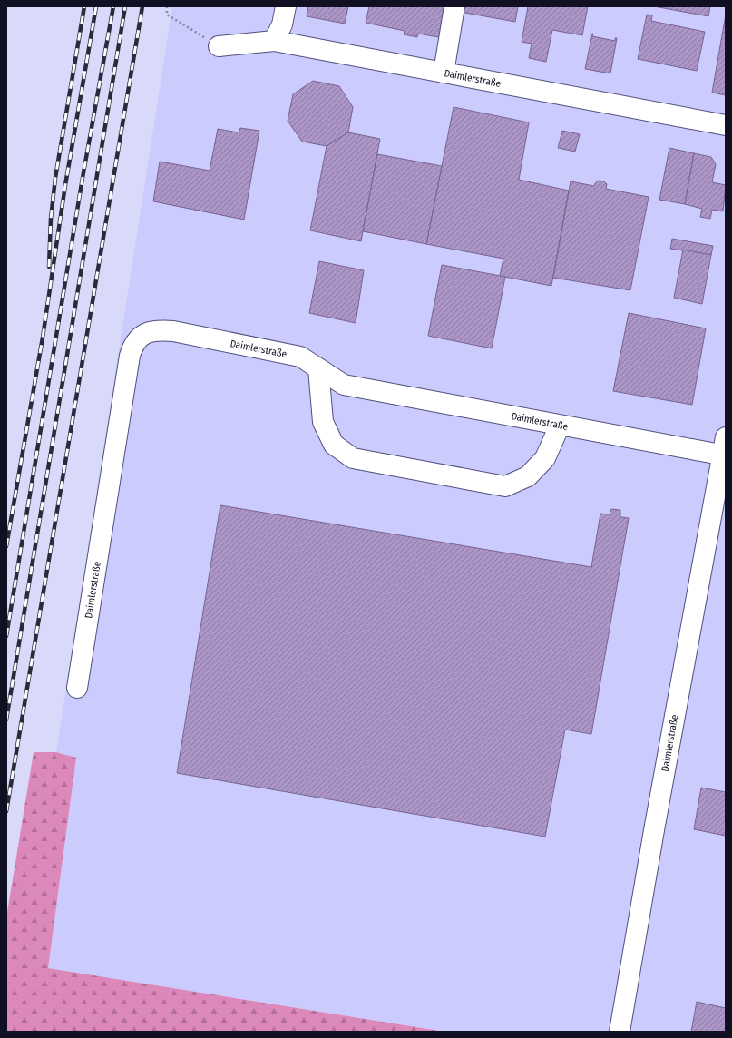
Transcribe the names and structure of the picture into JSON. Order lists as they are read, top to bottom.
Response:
{
  "streets": {
    "street": ["Daimlerstraße"]
  }
}
